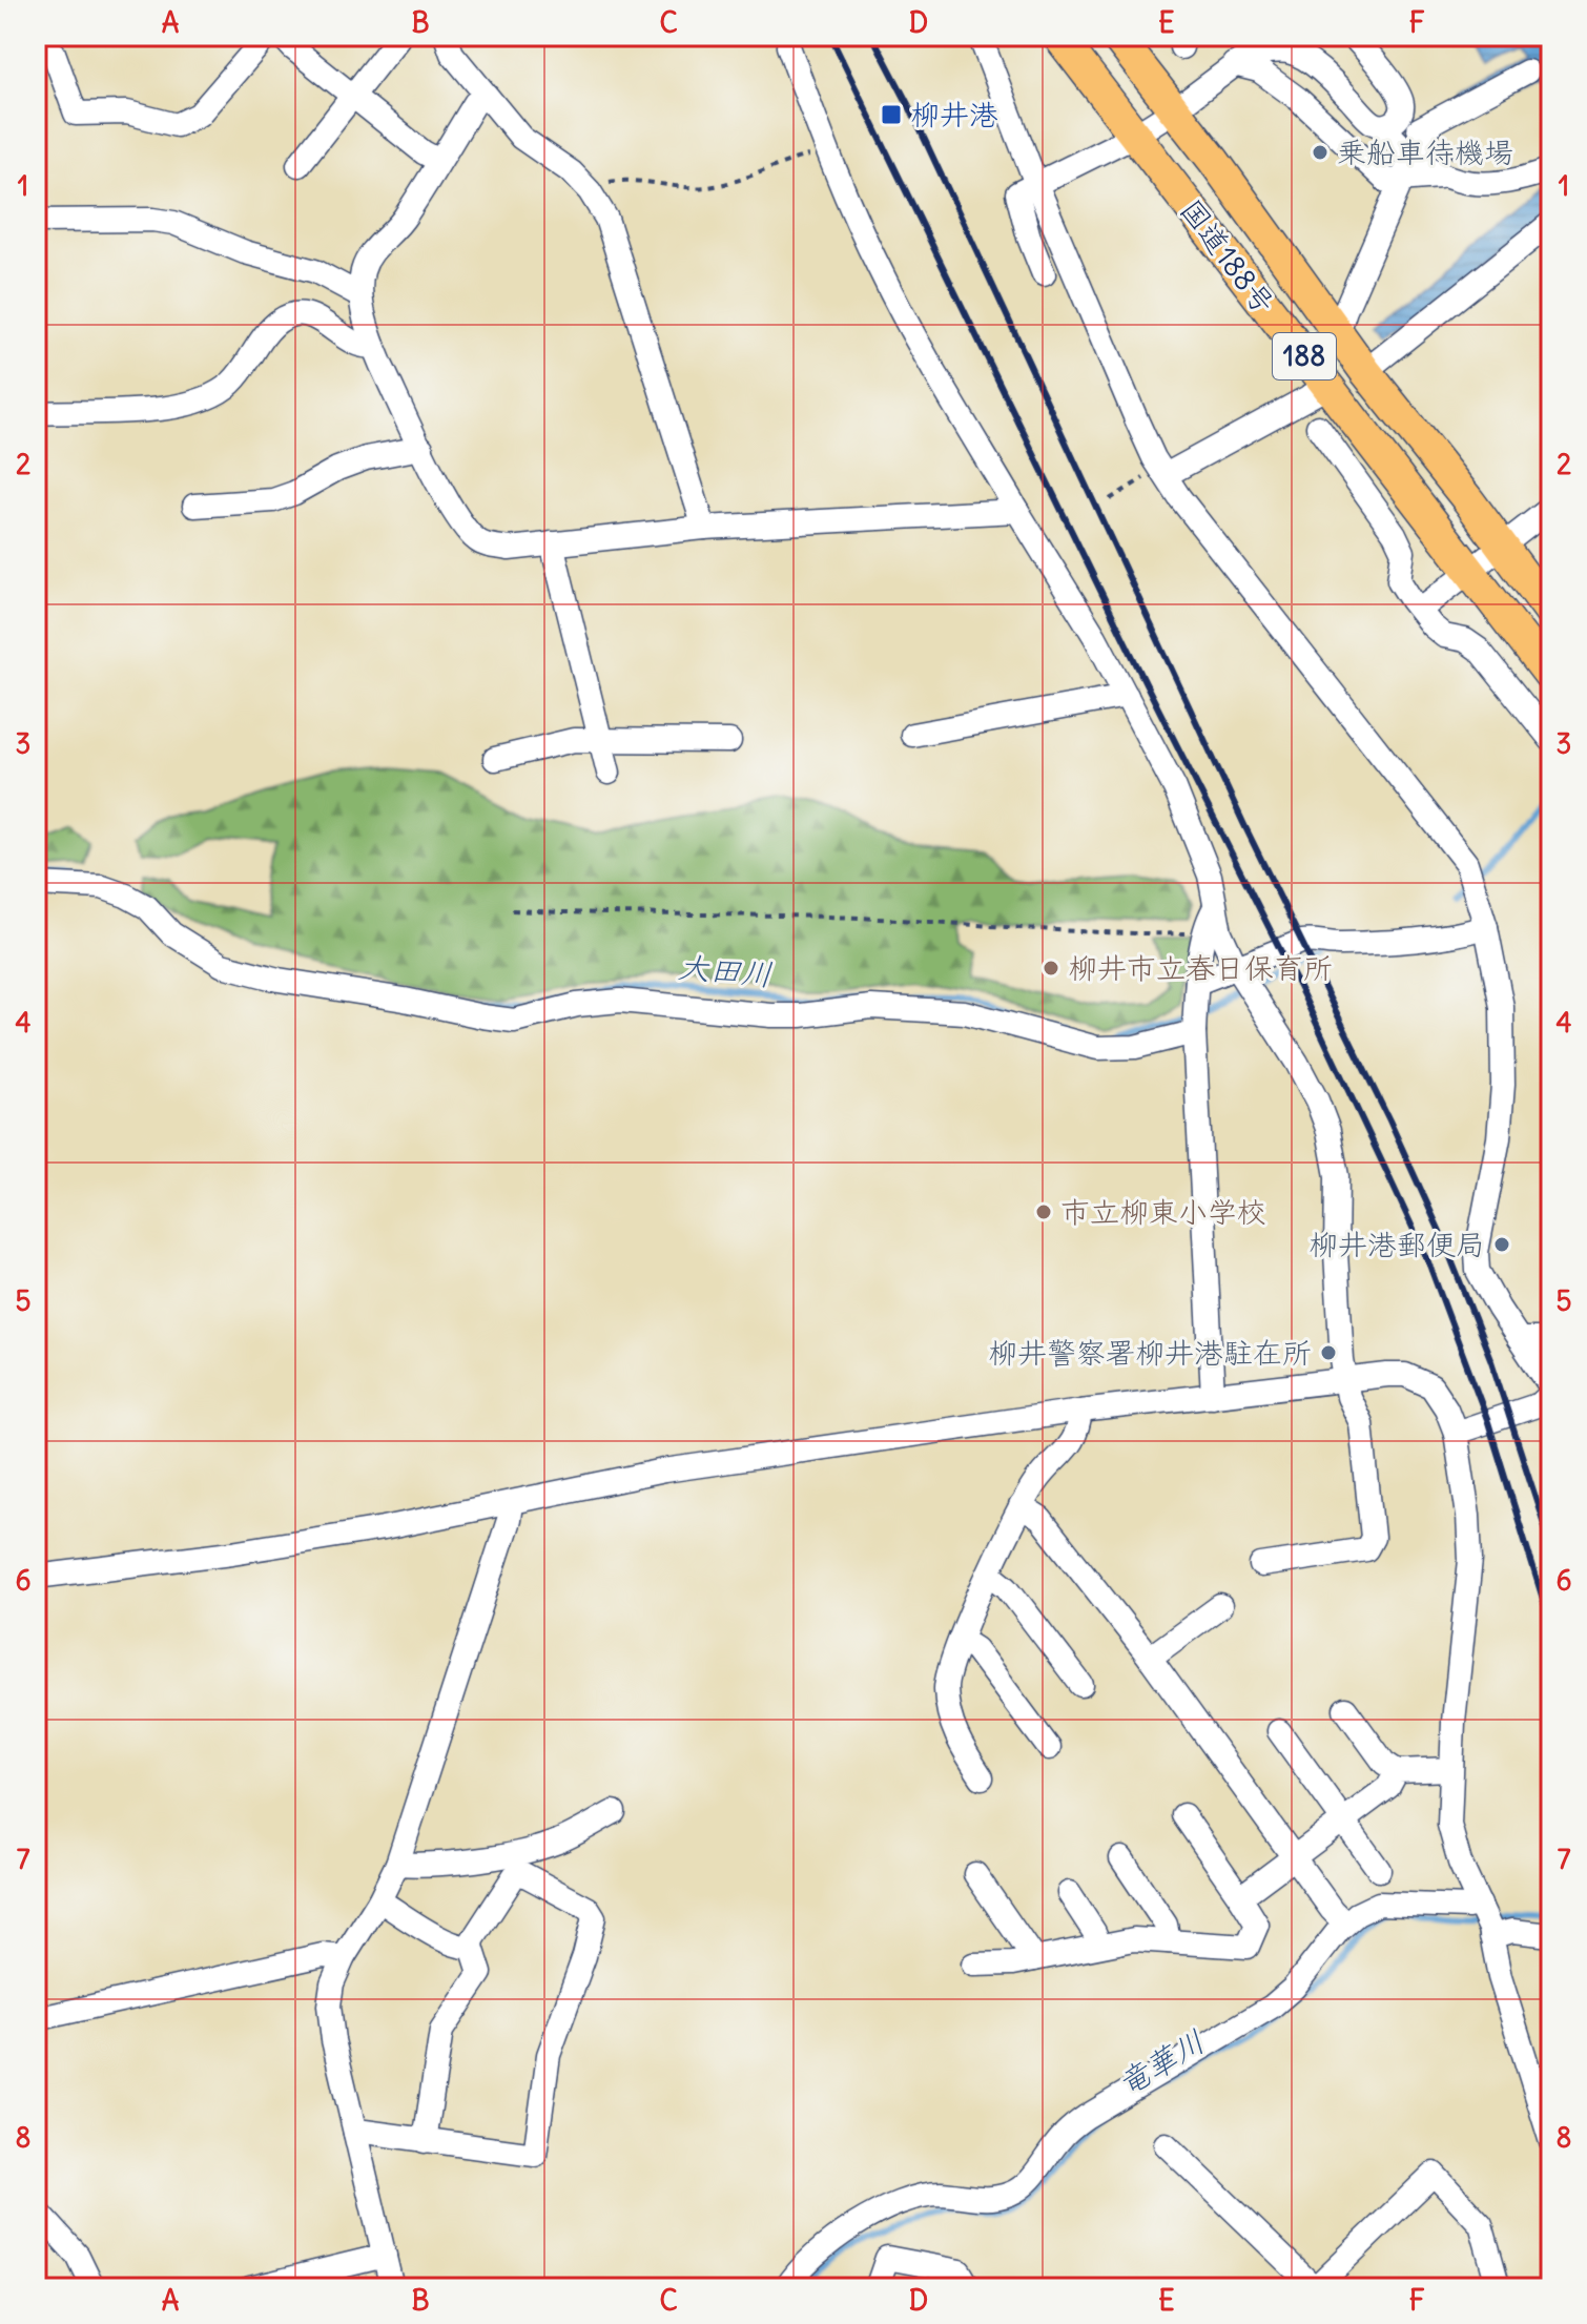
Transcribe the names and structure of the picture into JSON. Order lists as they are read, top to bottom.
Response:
{
  "streets": {
    "highway": ["国道188号", "188"]
  },
  "water": ["大田川", "竜華川"],
  "places": {
    "transit": ["柳井港"],
    "other": [
      "乗船車待機場",
      "柳井市立春日保育所",
      "市立柳東小学校",
      "柳井港郵便局",
      "柳井警察署柳井港駐在所"
    ]
  },
  "grid": {
    "columns": [
      "A",
      "B",
      "C",
      "D",
      "E",
      "F"
    ],
    "rows": [
      "1",
      "2",
      "3",
      "4",
      "5",
      "6",
      "7",
      "8"
    ]
  }
}
